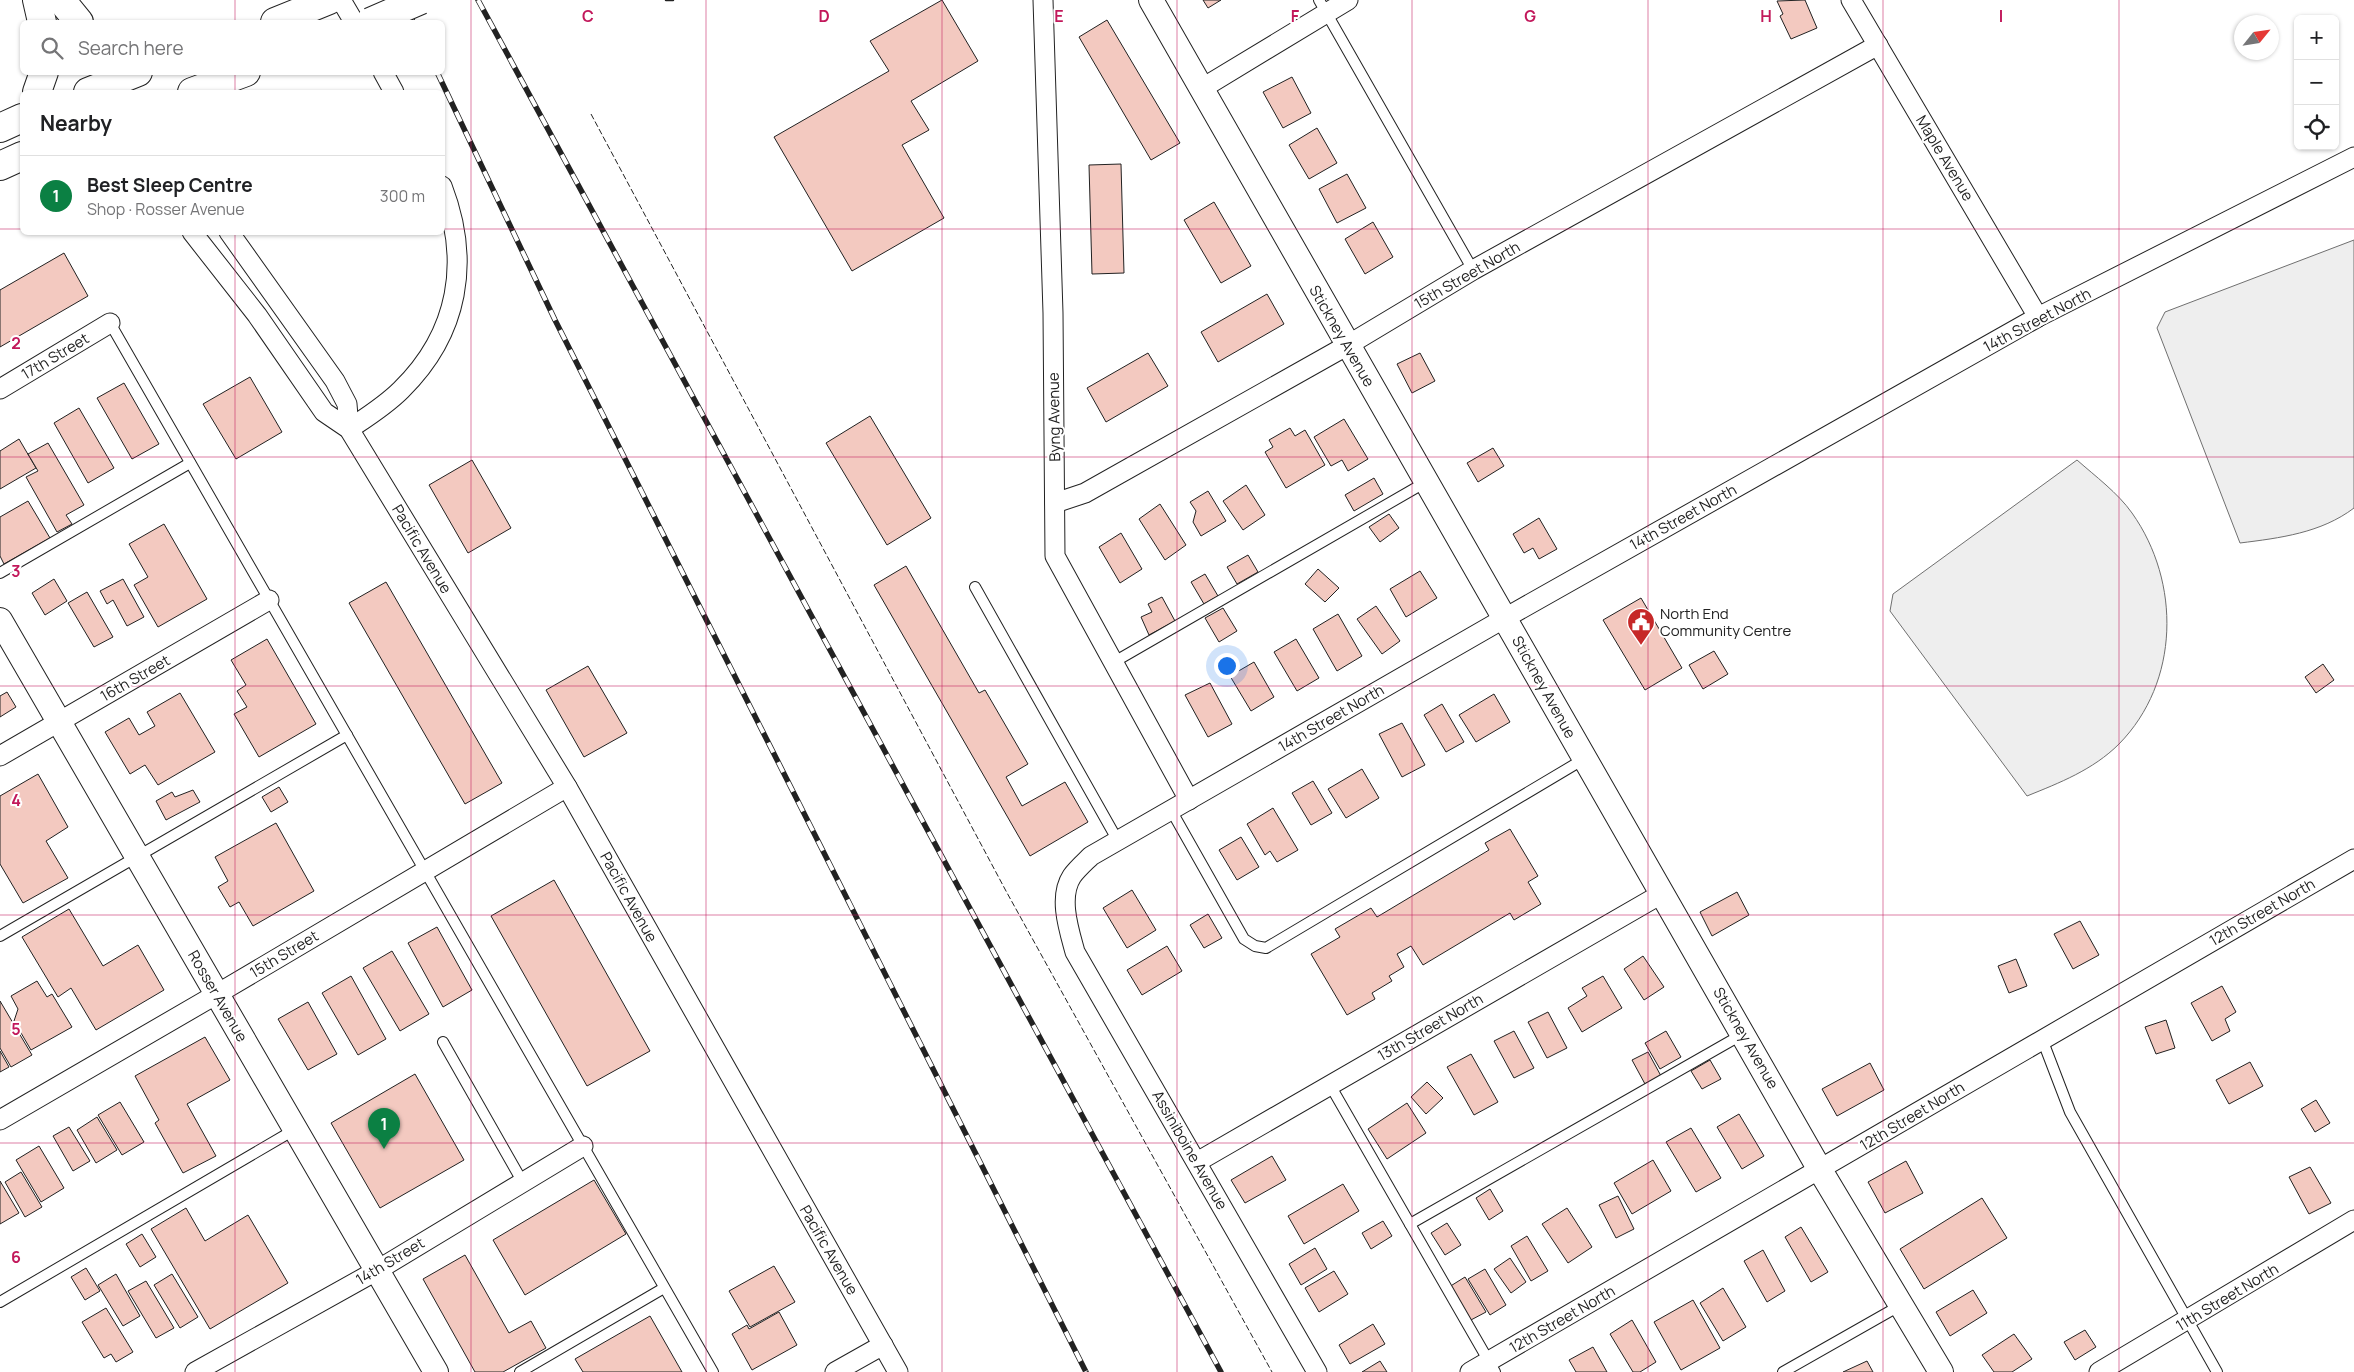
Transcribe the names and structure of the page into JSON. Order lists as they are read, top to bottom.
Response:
{
  "streets": {
    "street": [
      "Maple Avenue",
      "15th Street North",
      "14th Street North",
      "Stickney Avenue",
      "17th Street",
      "Byng Avenue",
      "Pacific Avenue",
      "16th Street",
      "12th Street North",
      "15th Street",
      "Rosser Avenue",
      "13th Street North",
      "Assiniboine Avenue",
      "14th Street",
      "11th Street North"
    ]
  },
  "crossings": [
    ["Maple Avenue", "15th Street North"],
    ["Maple Avenue", "14th Street North"],
    ["15th Street North", "Stickney Avenue"],
    ["15th Street North", "Byng Avenue"],
    ["14th Street North", "Stickney Avenue"],
    ["14th Street North", "Byng Avenue"],
    ["14th Street North", "Assiniboine Avenue"],
    ["Stickney Avenue", "12th Street North"],
    ["Stickney Avenue", "13th Street North"],
    ["Pacific Avenue", "15th Street"],
    ["16th Street", "Rosser Avenue"],
    ["15th Street", "Rosser Avenue"],
    ["Rosser Avenue", "14th Street"],
    ["13th Street North", "Assiniboine Avenue"]
  ],
  "places": {
    "public building": ["North End Community Centre"]
  },
  "north": "top right",
  "page": {
    "map_buttons": ["+", "−"],
    "search": "Search here",
    "heading": "Nearby",
    "list": [
      {
        "mark": "1",
        "name": "Best Sleep Centre",
        "note": "Shop · Rosser Avenue",
        "value": "300 m"
      }
    ],
    "pins": "1"
  },
  "grid": {
    "columns": [
      "C",
      "D",
      "E",
      "F",
      "G",
      "H",
      "I"
    ],
    "rows": [
      "2",
      "3",
      "4",
      "5",
      "6"
    ]
  }
}
